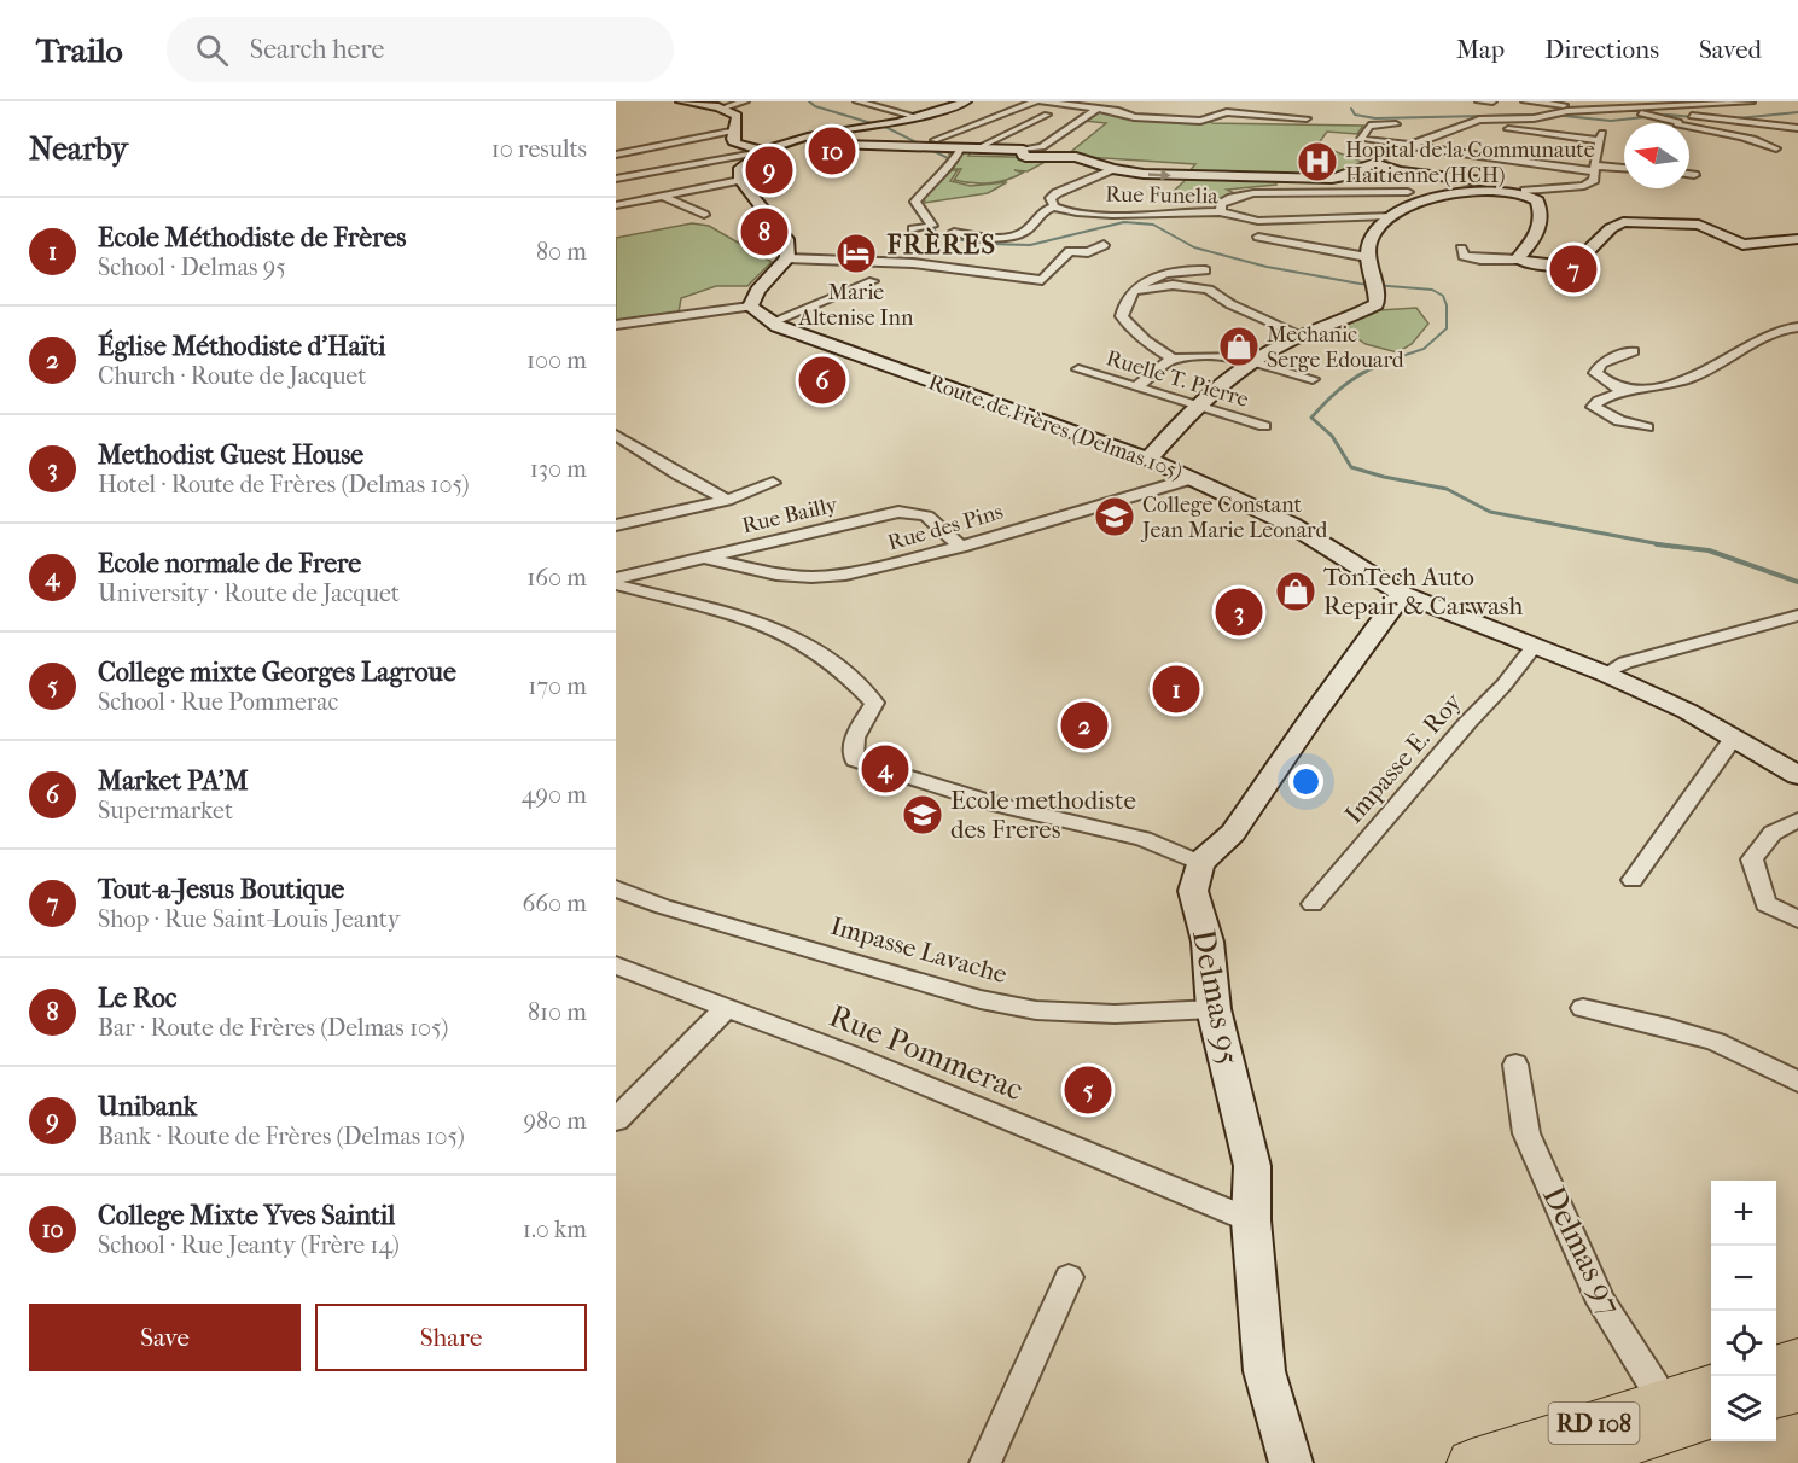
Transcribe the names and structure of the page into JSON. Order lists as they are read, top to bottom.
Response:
{
  "streets": {
    "main road": ["RD 108"],
    "street": [
      "Rue Funelia",
      "Ruelle T. Pierre",
      "Route de Frères (Delmas 105)",
      "Rue Bailly",
      "Rue des Pins",
      "Impasse E. Roy",
      "Impasse Lavache",
      "Delmas 95",
      "Rue Pommerac",
      "Delmas 97"
    ]
  },
  "crossings": [
    ["Route de Frères (Delmas 105)", "Rue des Pins"],
    ["Route de Frères (Delmas 105)", "Impasse E. Roy"],
    ["Rue Bailly", "Rue des Pins"],
    ["Impasse Lavache", "Delmas 95"],
    ["Delmas 95", "Rue Pommerac"],
    ["Delmas 97", "RD 108"]
  ],
  "districts": ["FRÈRES"],
  "places": {
    "hospital": ["Hopital de la Communaute Haitienne (HCH)"],
    "hotel": ["Marie Altenise Inn"],
    "shop": ["Mechanic Serge Edouard", "TonTech Auto Repair & Carwash"],
    "school or university": ["College Constant Jean Marie Leonard", "Ecole methodiste des Freres"]
  },
  "north": "left",
  "page": {
    "header": "Trailo",
    "search": "Search here",
    "nav": ["Map", "Directions", "Saved"],
    "heading": ["Nearby", "10 results"],
    "pins": [
      "10",
      "9",
      "8",
      "7",
      "6",
      "3",
      "1",
      "2",
      "4",
      "5"
    ],
    "list": [
      {
        "mark": "1",
        "name": "Ecole Méthodiste de Frères",
        "note": "School · Delmas 95",
        "value": "80 m"
      },
      {
        "mark": "2",
        "name": "Église Méthodiste d'Haïti",
        "note": "Church · Route de Jacquet",
        "value": "100 m"
      },
      {
        "mark": "3",
        "name": "Methodist Guest House",
        "note": "Hotel · Route de Frères (Delmas 105)",
        "value": "130 m"
      },
      {
        "mark": "4",
        "name": "Ecole normale de Frere",
        "note": "University · Route de Jacquet",
        "value": "160 m"
      },
      {
        "mark": "5",
        "name": "College mixte Georges Lagroue",
        "note": "School · Rue Pommerac",
        "value": "170 m"
      },
      {
        "mark": "6",
        "name": "Market PA'M",
        "note": "Supermarket",
        "value": "490 m"
      },
      {
        "mark": "7",
        "name": "Tout-a-Jesus Boutique",
        "note": "Shop · Rue Saint-Louis Jeanty",
        "value": "660 m"
      },
      {
        "mark": "8",
        "name": "Le Roc",
        "note": "Bar · Route de Frères (Delmas 105)",
        "value": "810 m"
      },
      {
        "mark": "9",
        "name": "Unibank",
        "note": "Bank · Route de Frères (Delmas 105)",
        "value": "980 m"
      },
      {
        "mark": "10",
        "name": "College Mixte Yves Saintil",
        "note": "School · Rue Jeanty (Frère 14)",
        "value": "1.0 km"
      }
    ],
    "map_buttons": ["+", "−"],
    "buttons": ["Save", "Share"]
  }
}
